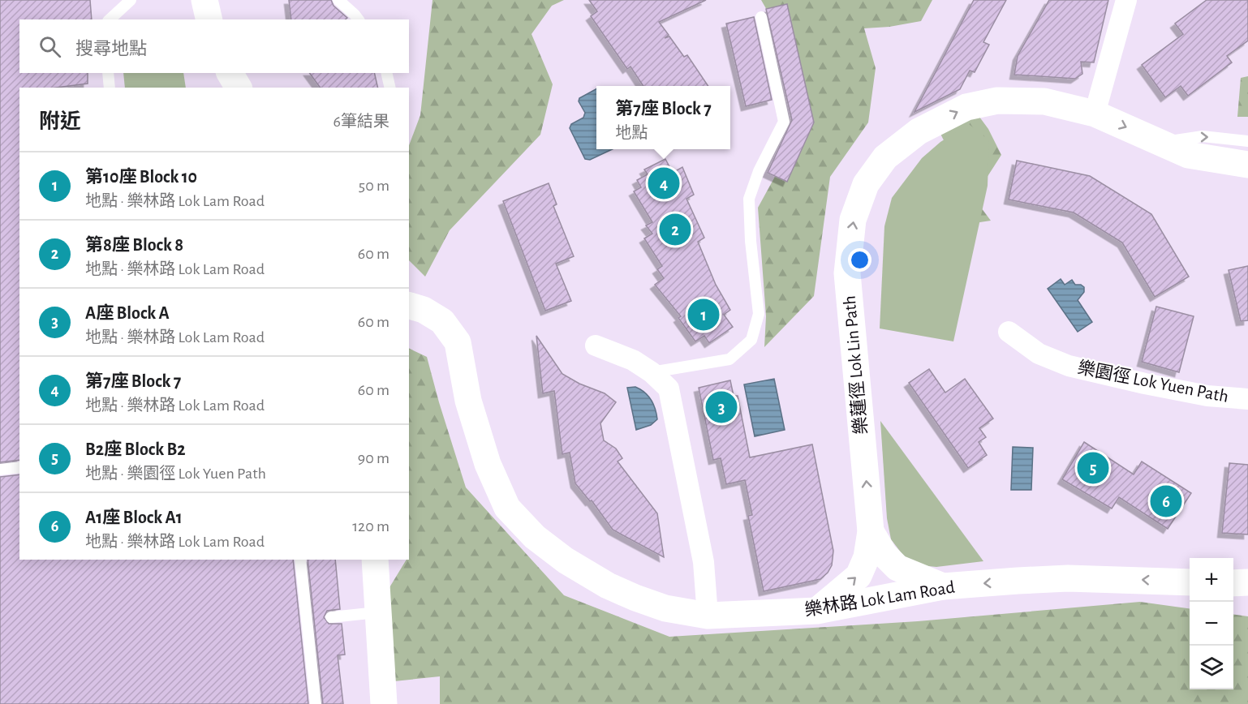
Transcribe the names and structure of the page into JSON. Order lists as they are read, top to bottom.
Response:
{
  "streets": {
    "street": ["樂蓮徑 Lok Lin Path", "樂園徑 Lok Yuen Path", "樂林路 Lok Lam Road"]
  },
  "crossings": [
    ["樂蓮徑 Lok Lin Path", "樂林路 Lok Lam Road"]
  ],
  "page": {
    "search": "搜尋地點",
    "popup": ["第7座 Block 7", "地點"],
    "heading": ["附近", "6筆結果"],
    "list": [
      {
        "mark": "1",
        "name": "第10座 Block 10",
        "note": "地點 · 樂林路 Lok Lam Road",
        "value": "50 m"
      },
      {
        "mark": "2",
        "name": "第8座 Block 8",
        "note": "地點 · 樂林路 Lok Lam Road",
        "value": "60 m"
      },
      {
        "mark": "3",
        "name": "A座 Block A",
        "note": "地點 · 樂林路 Lok Lam Road",
        "value": "60 m"
      },
      {
        "mark": "4",
        "name": "第7座 Block 7",
        "note": "地點 · 樂林路 Lok Lam Road",
        "value": "60 m"
      },
      {
        "mark": "5",
        "name": "B2座 Block B2",
        "note": "地點 · 樂園徑 Lok Yuen Path",
        "value": "90 m"
      },
      {
        "mark": "6",
        "name": "A1座 Block A1",
        "note": "地點 · 樂林路 Lok Lam Road",
        "value": "120 m"
      }
    ],
    "pins": [
      "4",
      "2",
      "1",
      "3",
      "5",
      "6"
    ],
    "map_buttons": ["+", "−"]
  }
}
